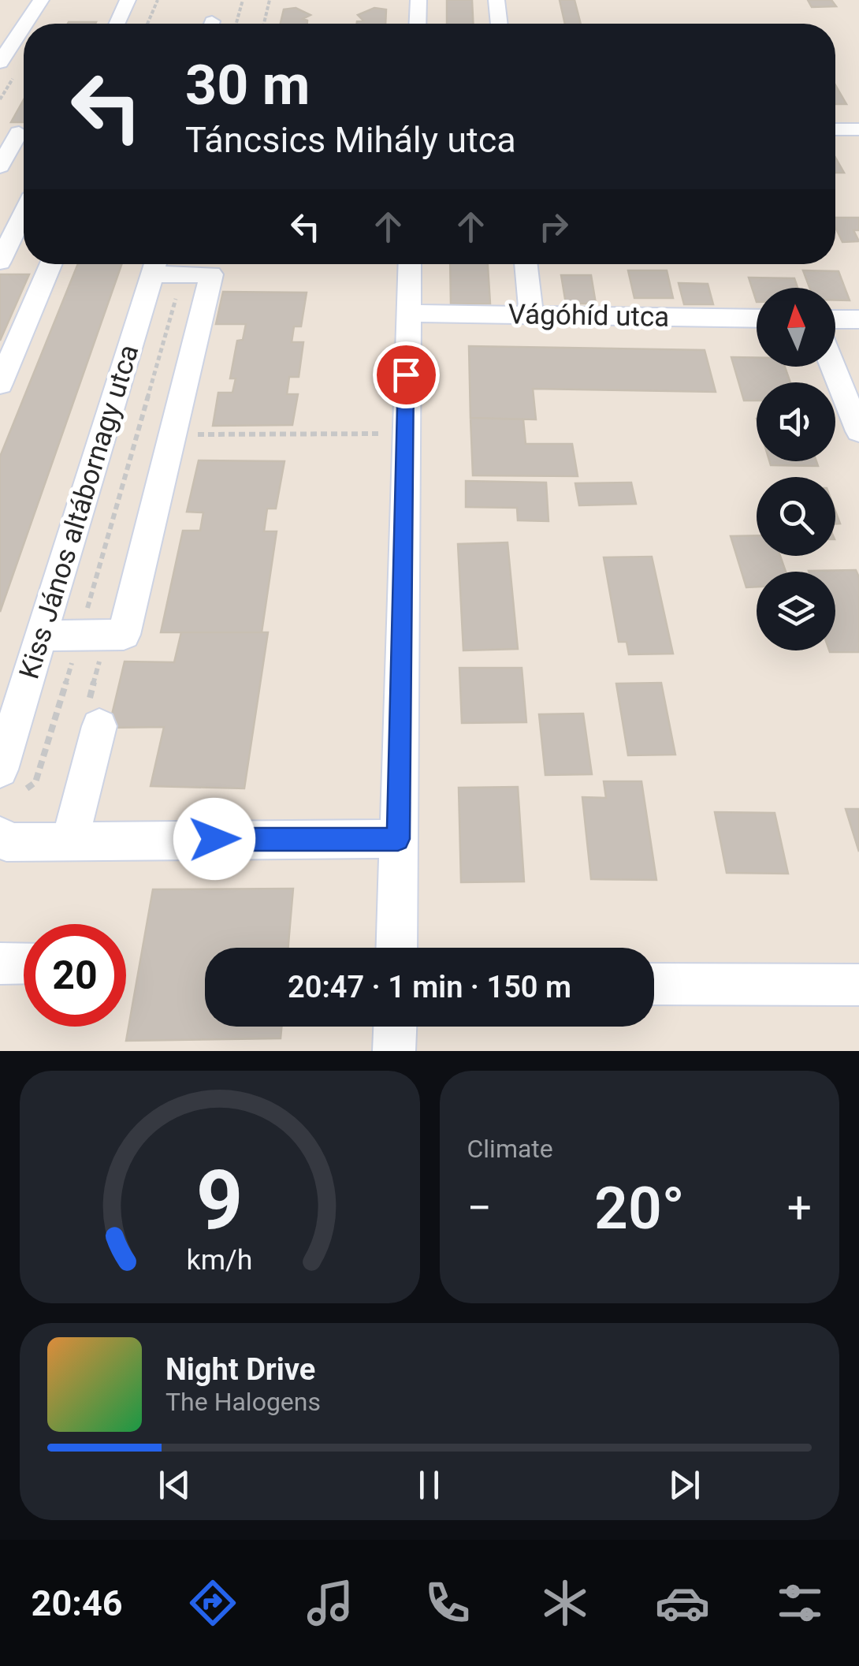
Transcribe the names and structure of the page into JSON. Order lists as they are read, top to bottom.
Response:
{
  "streets": {
    "street": ["Vágóhíd utca", "Kiss János altábornagy utca"]
  },
  "north": "top",
  "page": {
    "turn": ["30 m", "Táncsics Mihály utca"],
    "limit": "20",
    "trip": "20:47 · 1 min · 150 m",
    "tile": "Climate",
    "heat": ["−", "20°", "+"],
    "song": ["Night Drive", "The Halogens"],
    "tabs": "20:46",
    "gauge": ["9", "km/h"]
  }
}
